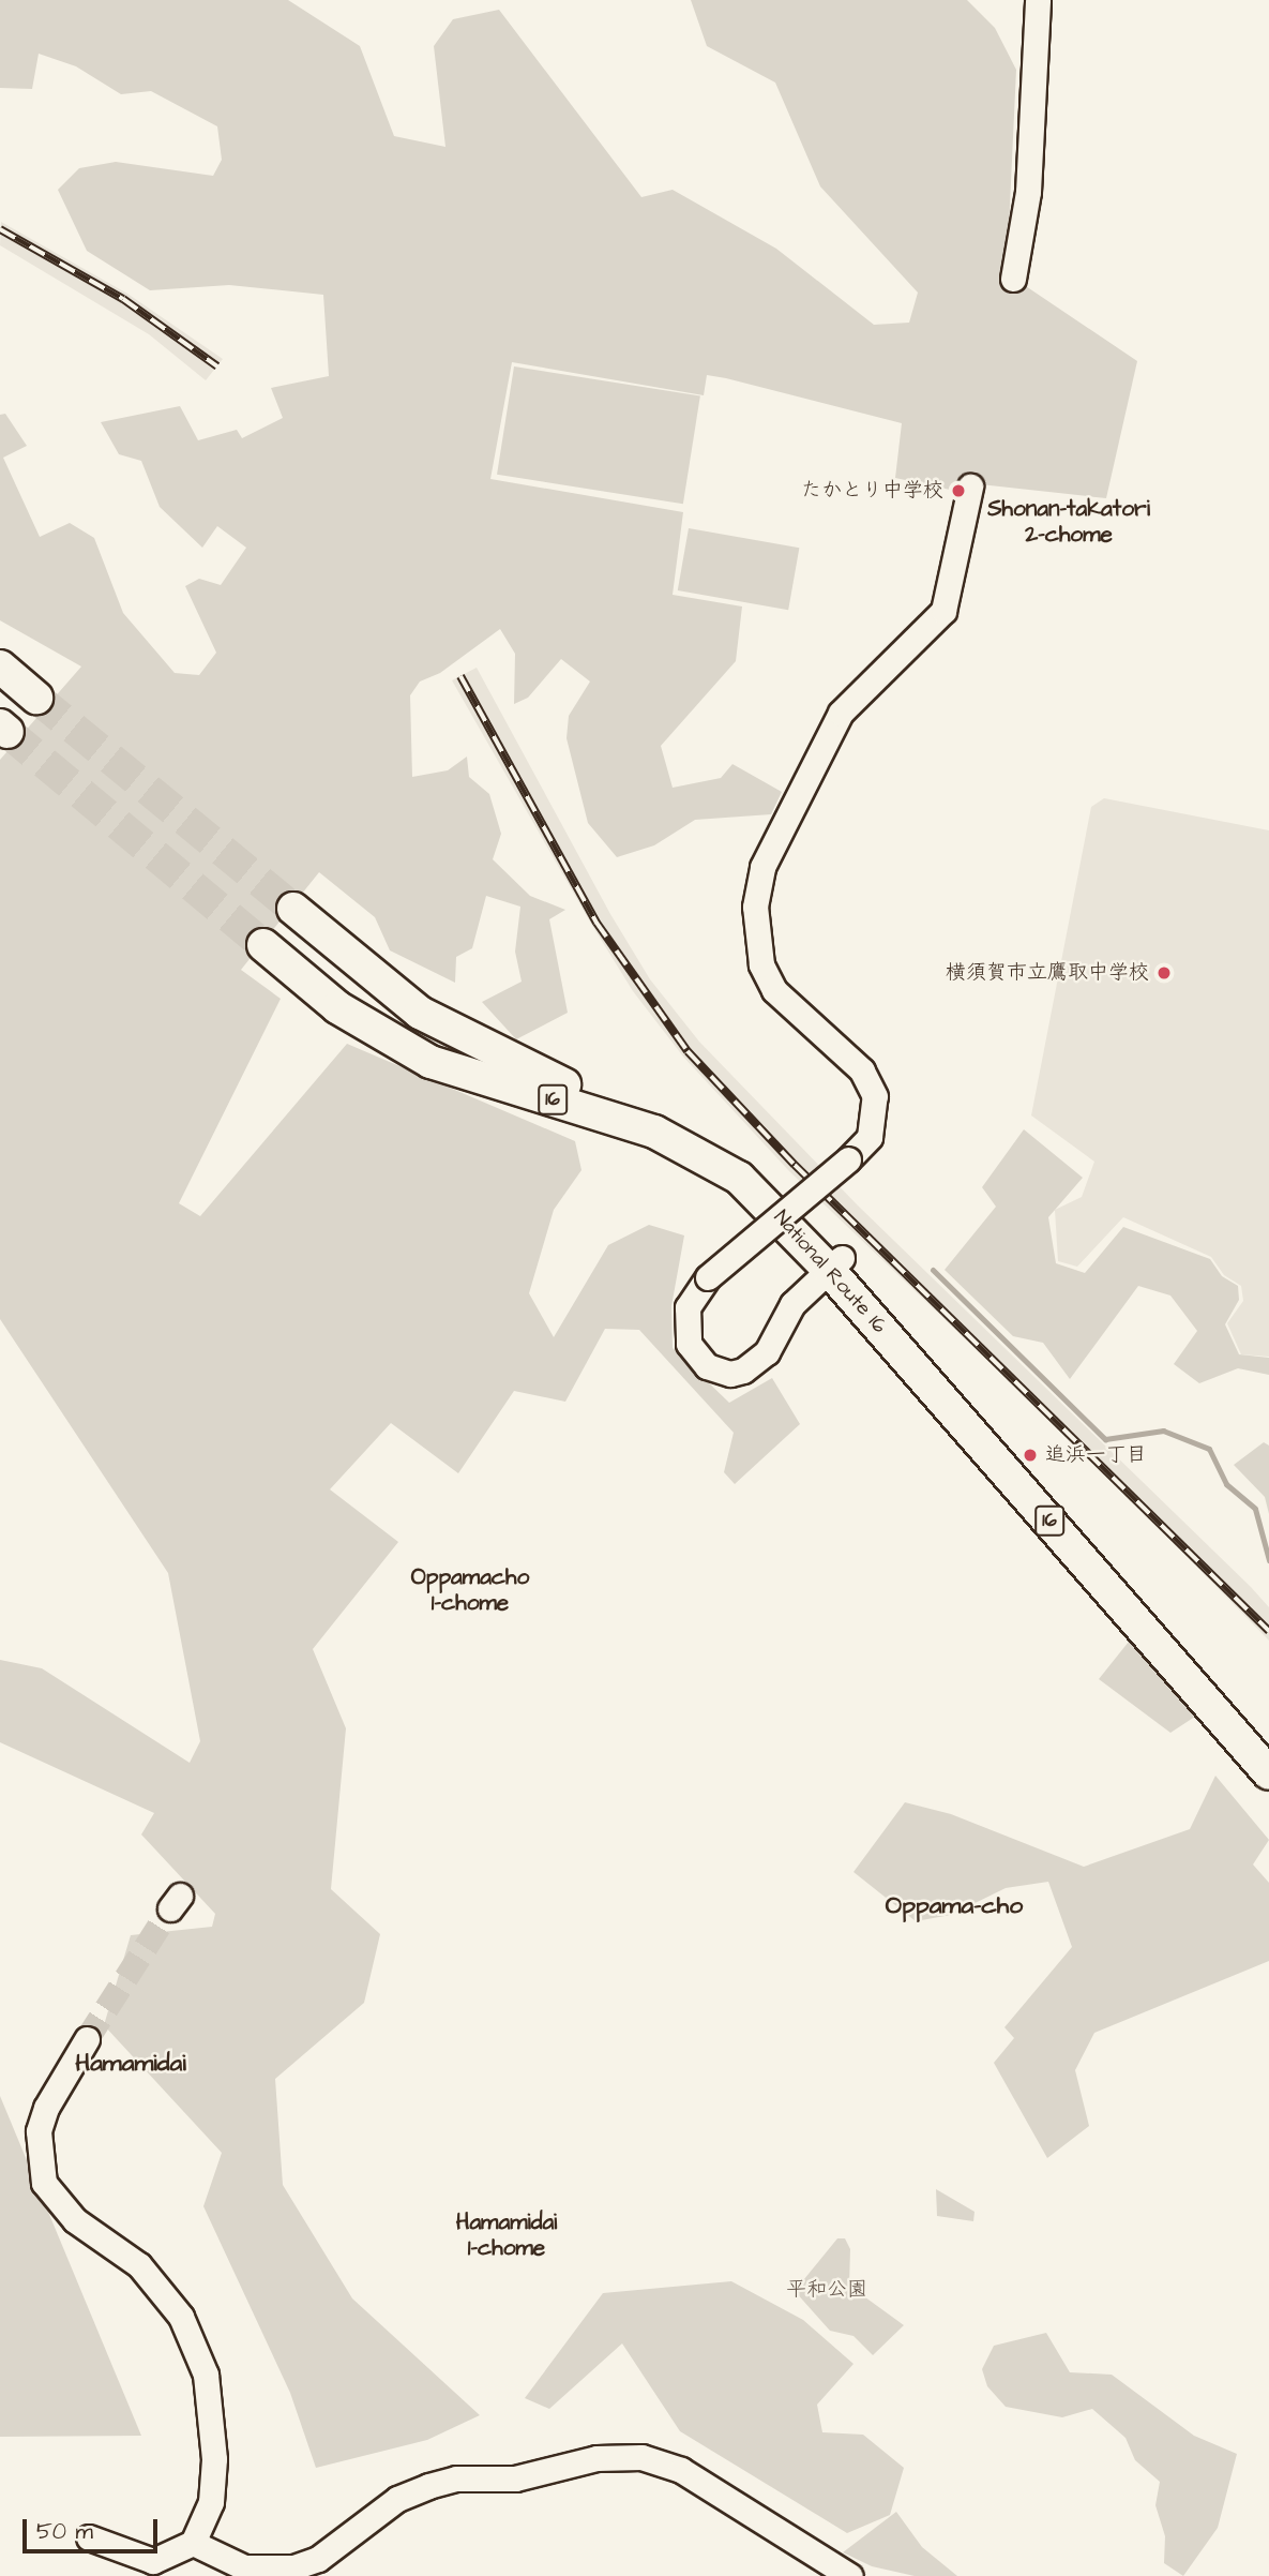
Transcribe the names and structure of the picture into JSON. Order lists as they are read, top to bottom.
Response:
{
  "streets": {
    "highway": ["16", "National Route 16"]
  },
  "districts": [
    "Shonan-takatori 2-chome",
    "Oppamacho 1-chome",
    "Oppama-cho",
    "Hamamidai",
    "Hamamidai 1-chome"
  ],
  "parks": ["平和公園"],
  "places": ["たかとり中学校", "横須賀市立鷹取中学校", "追浜一丁目"],
  "scale_bar": "50 m"
}
